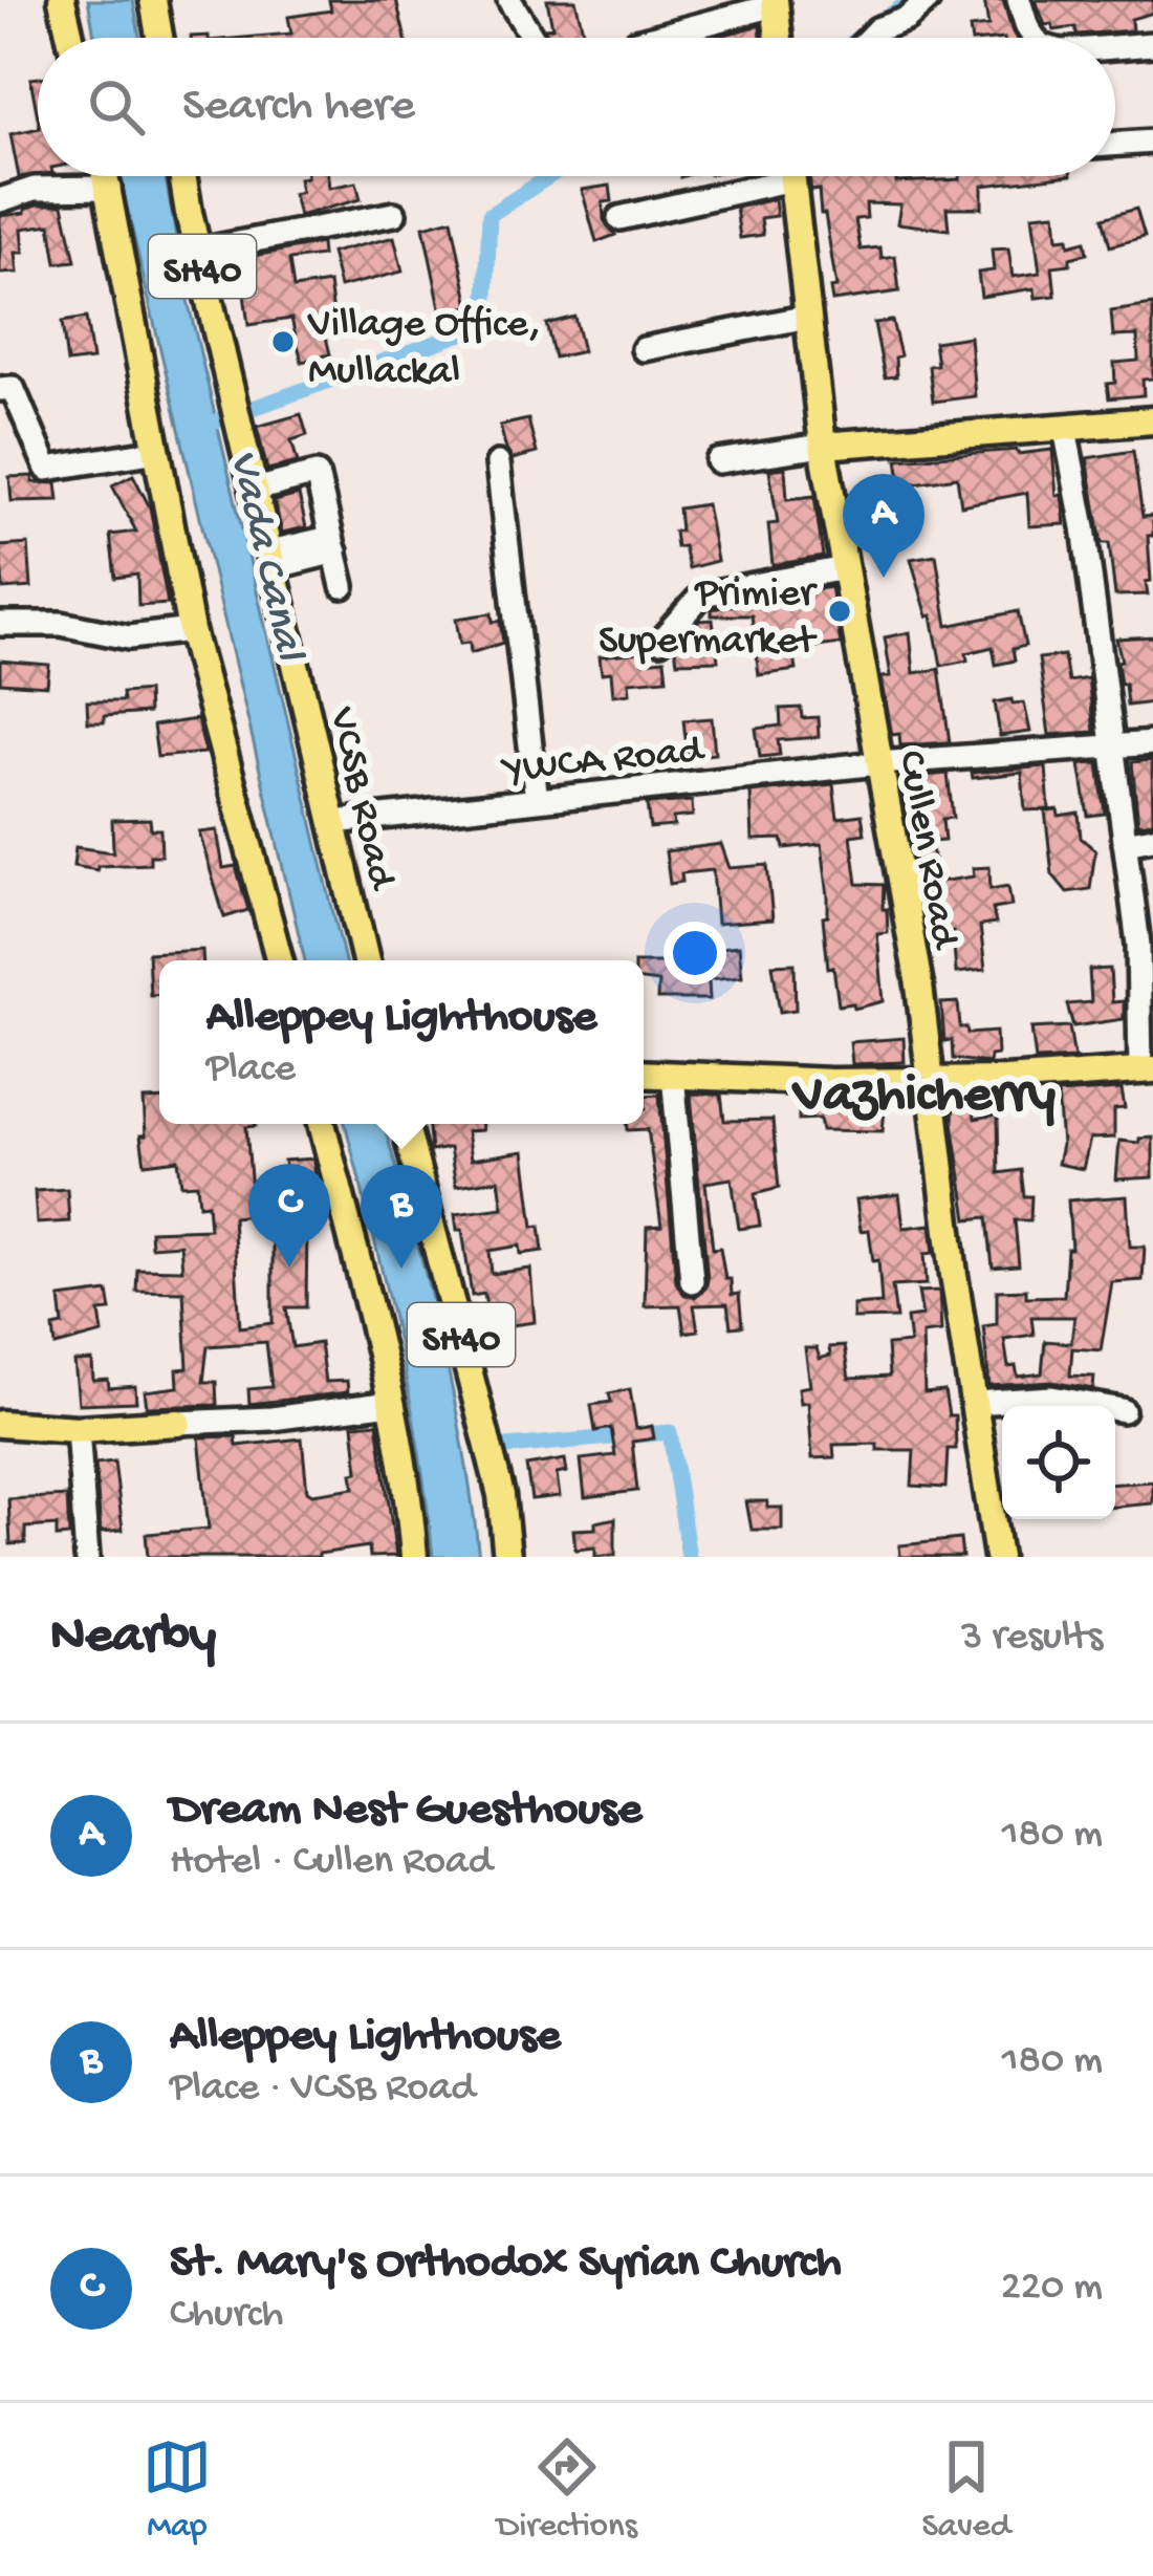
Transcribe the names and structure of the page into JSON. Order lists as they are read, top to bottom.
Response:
{
  "streets": {
    "main road": ["SH40", "VCSB Road", "Cullen Road"],
    "street": ["YWCA Road"]
  },
  "crossings": [
    ["SH40", "VCSB Road"],
    ["YWCA Road", "VCSB Road"],
    ["YWCA Road", "Cullen Road"]
  ],
  "districts": ["Vazhicherry"],
  "water": ["Vada Canal"],
  "places": ["Village Office, Mullackal", "Primier Supermarket"],
  "page": {
    "search": "Search here",
    "pins": ["A", "C", "B"],
    "popup": ["Alleppey Lighthouse", "Place"],
    "heading": ["Nearby", "3 results"],
    "list": [
      {
        "mark": "A",
        "name": "Dream Nest Guesthouse",
        "note": "Hotel · Cullen Road",
        "value": "180 m"
      },
      {
        "mark": "B",
        "name": "Alleppey Lighthouse",
        "note": "Place · VCSB Road",
        "value": "180 m"
      },
      {
        "mark": "C",
        "name": "St. Mary's Orthodox Syrian Church",
        "note": "Church",
        "value": "220 m"
      }
    ],
    "nav": ["Map", "Directions", "Saved"]
  }
}
